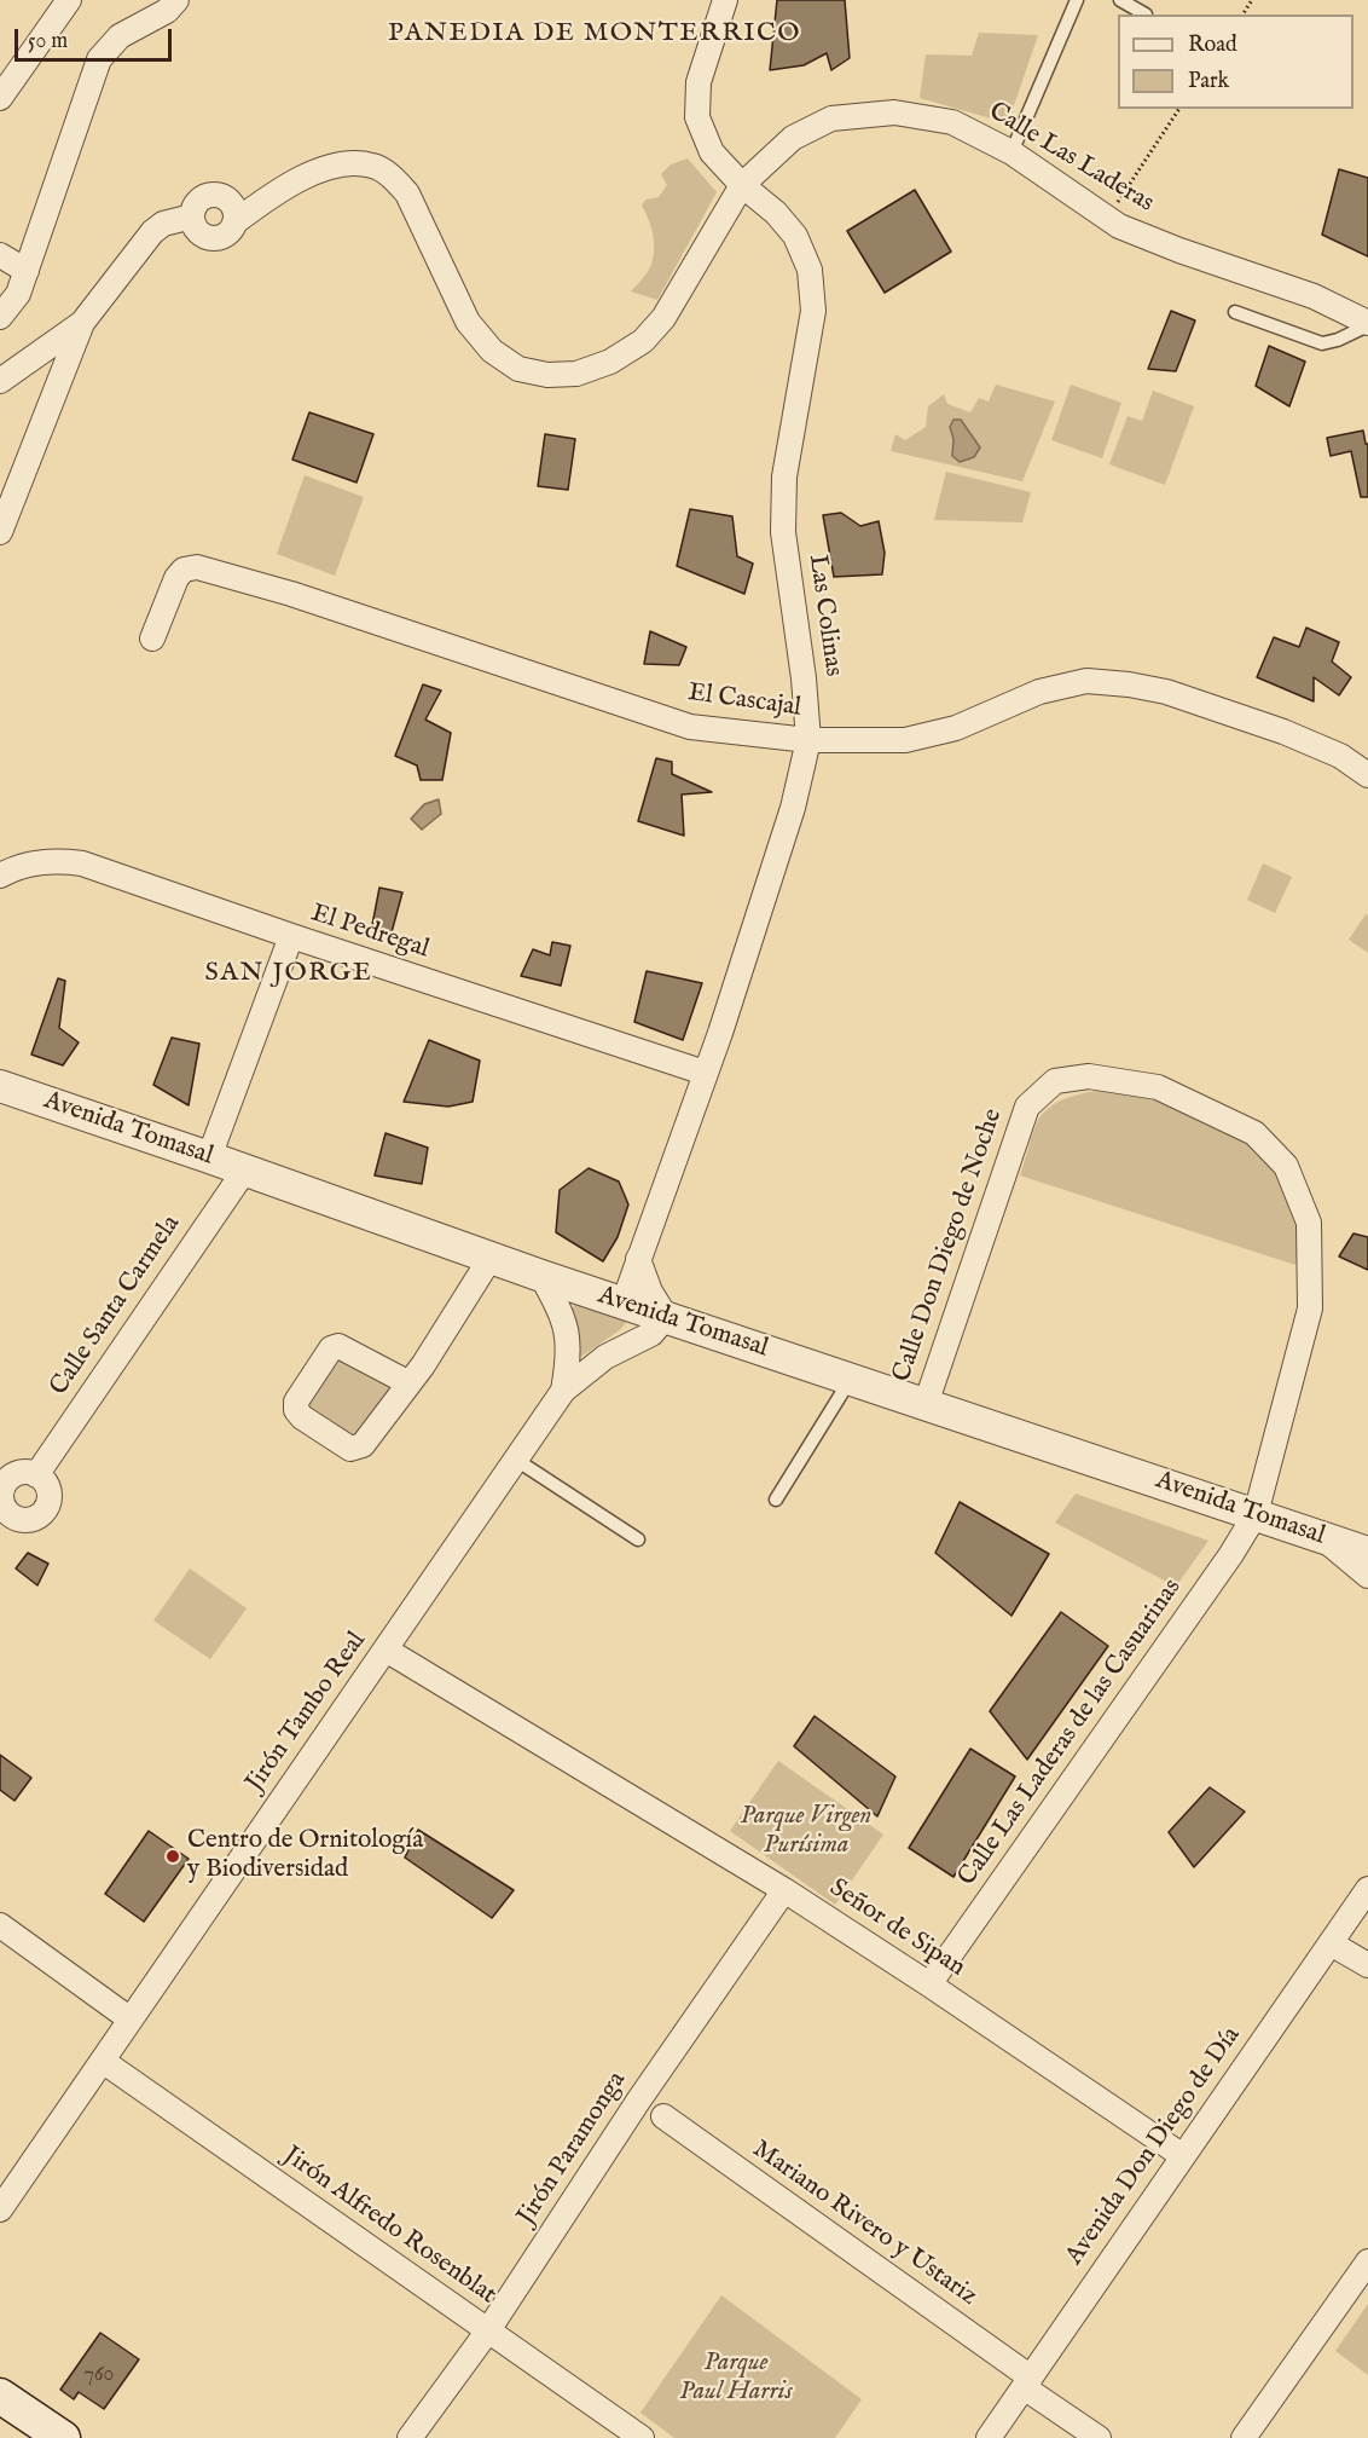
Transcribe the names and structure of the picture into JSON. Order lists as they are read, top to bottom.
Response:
{
  "streets": {
    "street": [
      "Calle Las Laderas",
      "Las Colinas",
      "El Cascajal",
      "El Pedregal",
      "Avenida Tomasal",
      "Calle Don Diego de Noche",
      "Calle Santa Carmela",
      "Jirón Tambo Real",
      "Calle Las Laderas de las Casuarinas",
      "Señor de Sipan",
      "Avenida Don Diego de Día",
      "Jirón Paramonga",
      "Mariano Rivero y Ustariz",
      "Jirón Alfredo Rosenblat"
    ]
  },
  "crossings": [
    ["Calle Las Laderas", "Las Colinas"],
    ["Las Colinas", "El Cascajal"],
    ["Las Colinas", "El Pedregal"],
    ["Las Colinas", "Avenida Tomasal"],
    ["Avenida Tomasal", "Calle Don Diego de Noche"],
    ["Avenida Tomasal", "Calle Santa Carmela"],
    ["Avenida Tomasal", "Jirón Tambo Real"],
    ["Avenida Tomasal", "Calle Las Laderas de las Casuarinas"],
    ["Calle Don Diego de Noche", "Calle Las Laderas de las Casuarinas"],
    ["Jirón Tambo Real", "Señor de Sipan"],
    ["Jirón Tambo Real", "Jirón Alfredo Rosenblat"],
    ["Calle Las Laderas de las Casuarinas", "Señor de Sipan"],
    ["Señor de Sipan", "Avenida Don Diego de Día"],
    ["Señor de Sipan", "Jirón Paramonga"],
    ["Avenida Don Diego de Día", "Mariano Rivero y Ustariz"],
    ["Jirón Paramonga", "Jirón Alfredo Rosenblat"]
  ],
  "districts": ["PANEDIA DE MONTERRICO", "SAN JORGE"],
  "parks": ["Parque Virgen Purísima", "Parque Paul Harris"],
  "places": ["Centro de Ornitología y Biodiversidad"],
  "house_numbers": ["760"],
  "legend": ["Road", "Park"],
  "scale_bar": "50 m"
}
